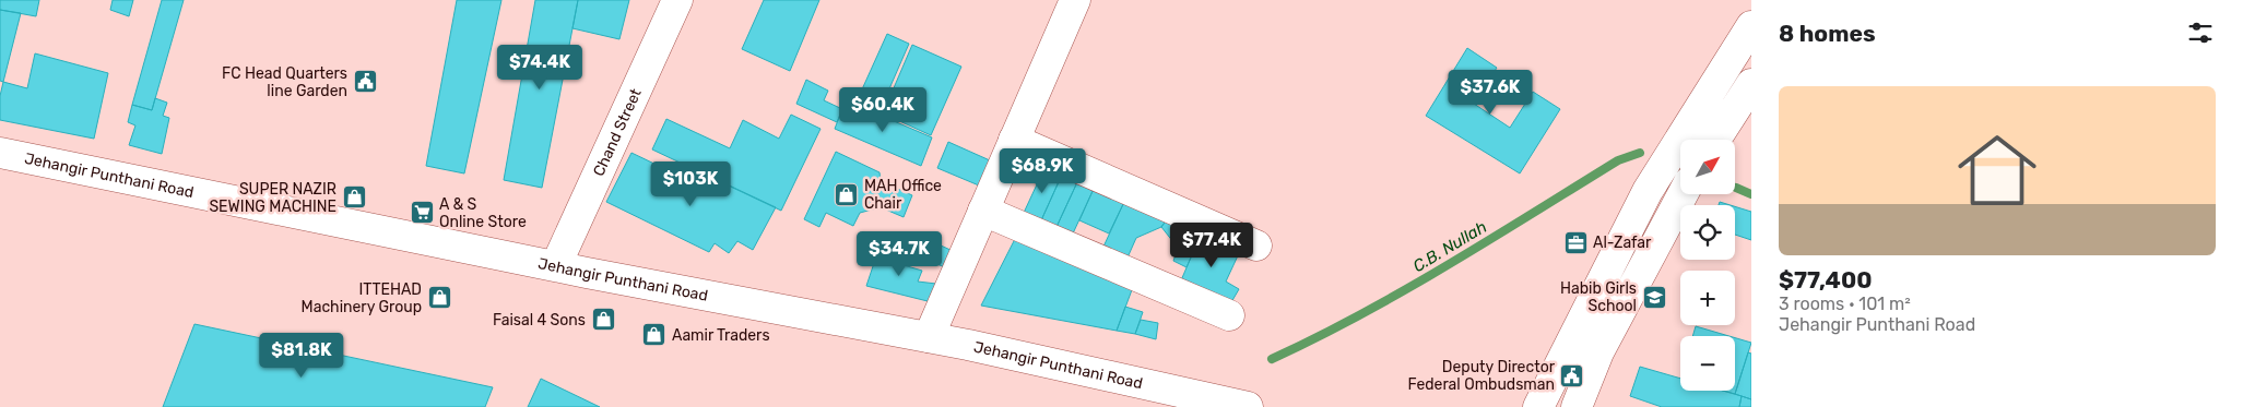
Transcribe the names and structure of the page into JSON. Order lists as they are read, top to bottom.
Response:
{
  "streets": {
    "street": ["Chand Street", "Jehangir Punthani Road"]
  },
  "crossings": [
    ["Chand Street", "Jehangir Punthani Road"]
  ],
  "water": ["C.B. Nullah"],
  "places": {
    "public building": ["FC Head Quarters line Garden", "Deputy Director Federal Ombudsman"],
    "shop": [
      "MAH Office Chair",
      "SUPER NAZIR SEWING MACHINE",
      "ITTEHAD Machinery Group",
      "Faisal 4 Sons",
      "Aamir Traders"
    ],
    "supermarket": ["A & S Online Store"],
    "office": ["Al-Zafar"],
    "school or university": ["Habib Girls School"]
  },
  "north": "top right",
  "page": {
    "heading": "8 homes",
    "price": [
      "$74.4K",
      "$37.6K",
      "$60.4K",
      "$68.9K",
      "$103K",
      "$77.4K",
      "$34.7K",
      "$81.8K"
    ],
    "list": [
      {
        "name": "$77,400",
        "note": "3 rooms · 101 m² · Jehangir Punthani Road"
      }
    ],
    "map_buttons": ["+", "−"]
  }
}
